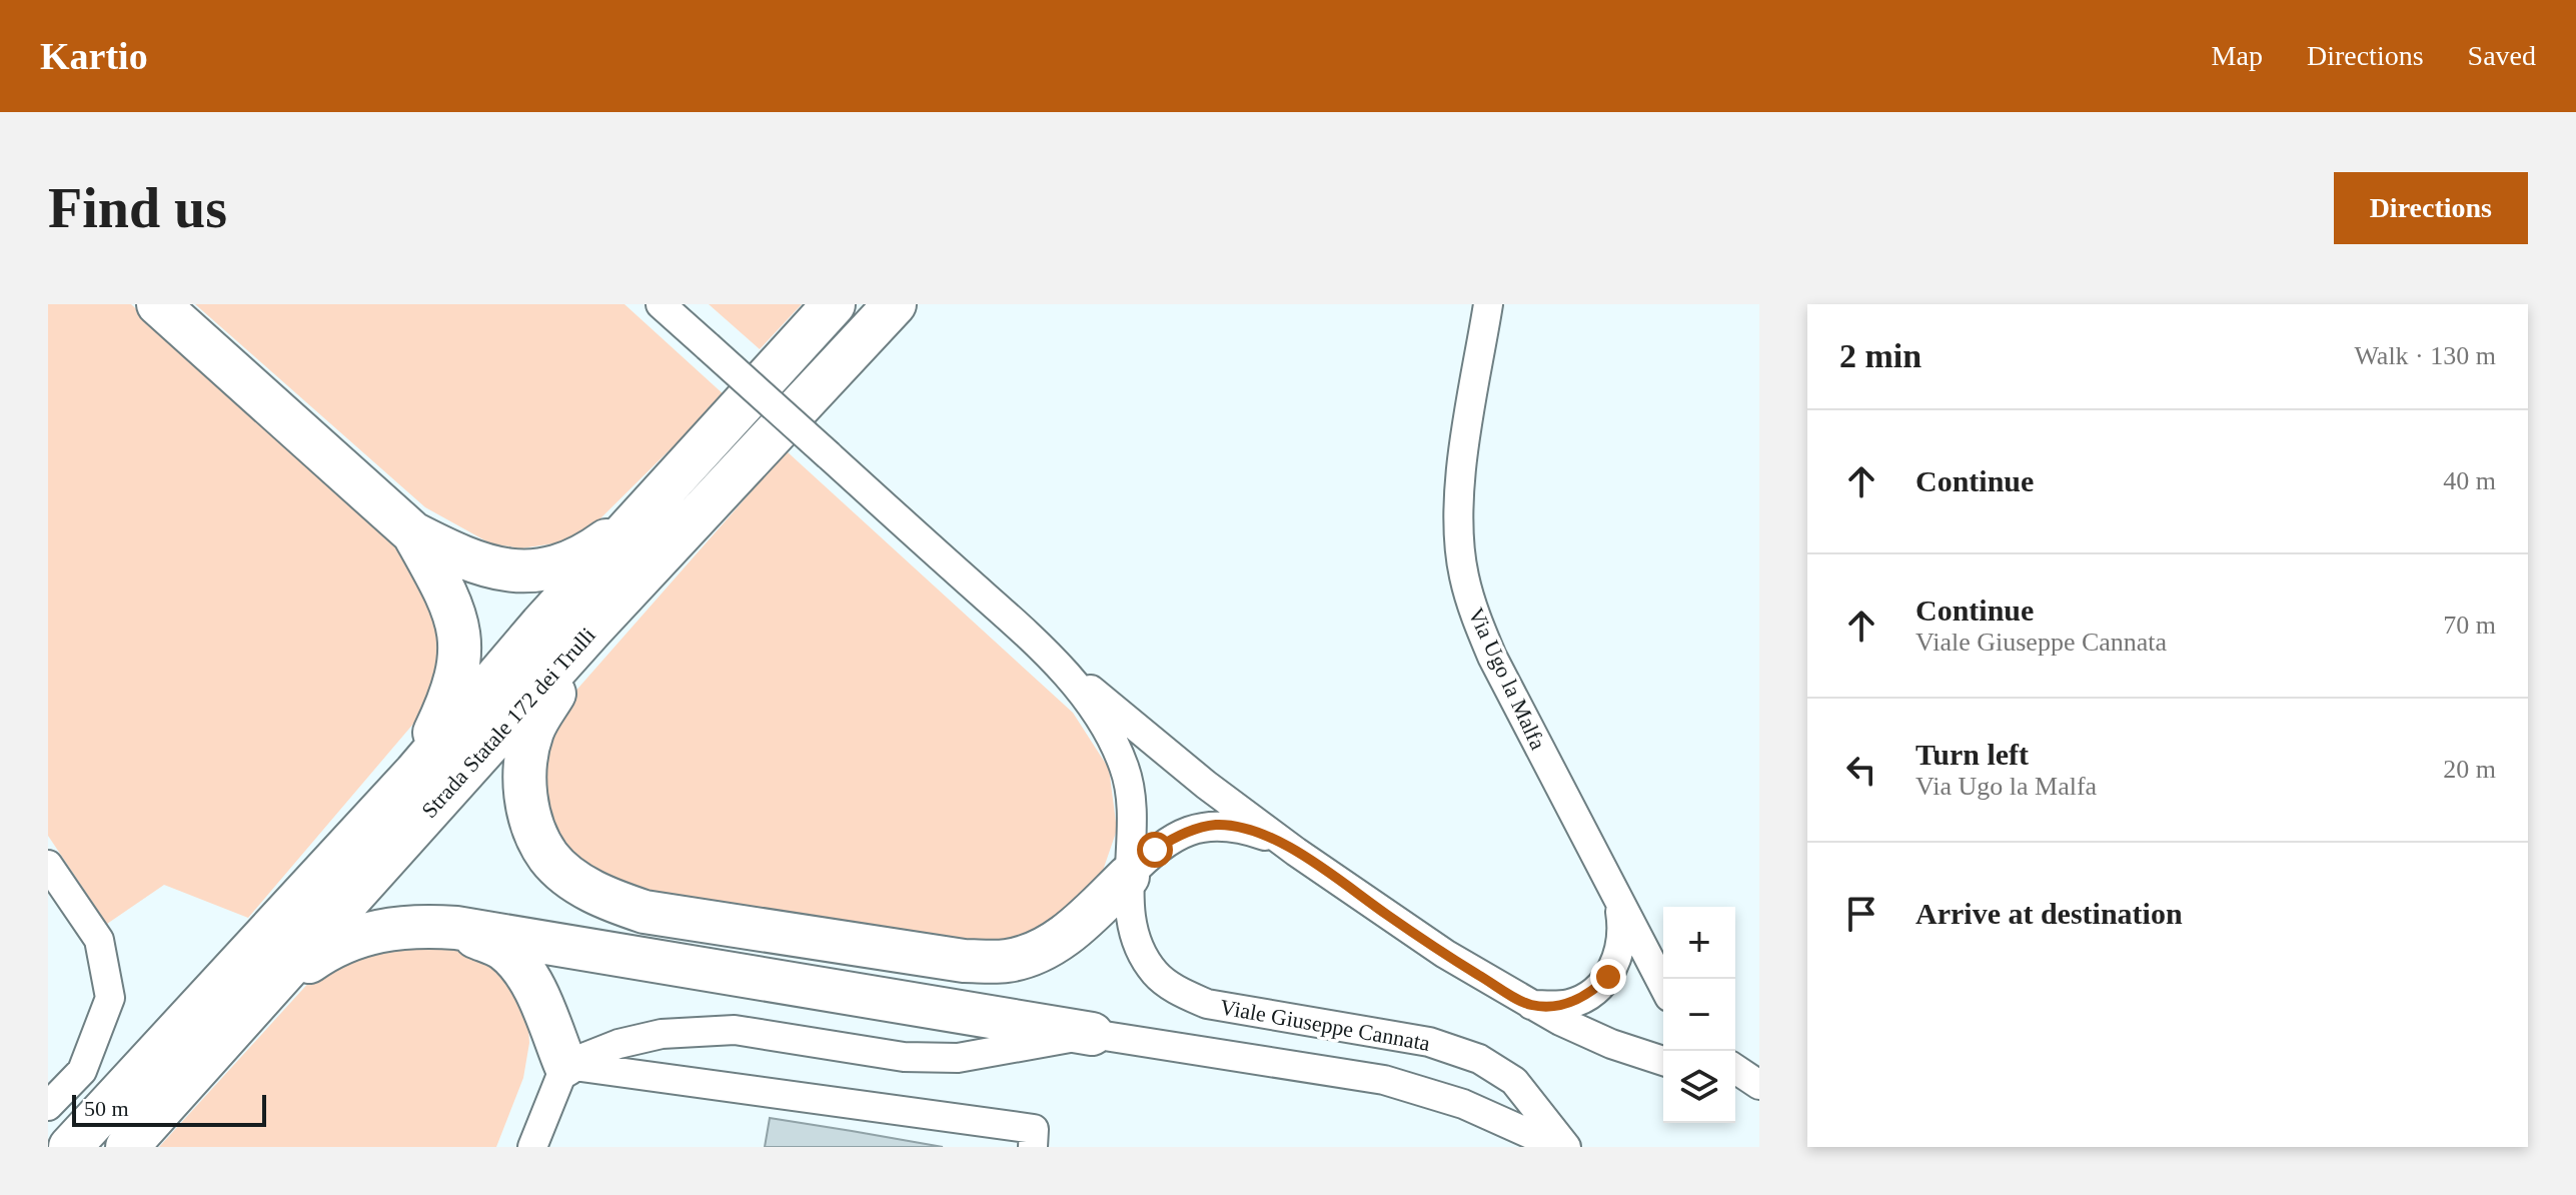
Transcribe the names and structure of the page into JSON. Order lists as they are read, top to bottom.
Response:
{
  "streets": {
    "highway": ["Strada Statale 172 dei Trulli"],
    "street": ["Via Ugo la Malfa", "Viale Giuseppe Cannata"]
  },
  "scale_bar": "50 m",
  "page": {
    "header": "Kartio",
    "nav": ["Map", "Directions", "Saved"],
    "buttons": "Directions",
    "title": "Find us",
    "heading": ["2 min", "Walk · 130 m"],
    "list": [
      ["Continue", "40 m"],
      ["Continue", "Viale Giuseppe Cannata", "70 m"],
      ["Turn left", "Via Ugo la Malfa", "20 m"],
      "Arrive at destination"
    ],
    "map_buttons": ["+", "−"],
    "scale": "50 m"
  }
}
